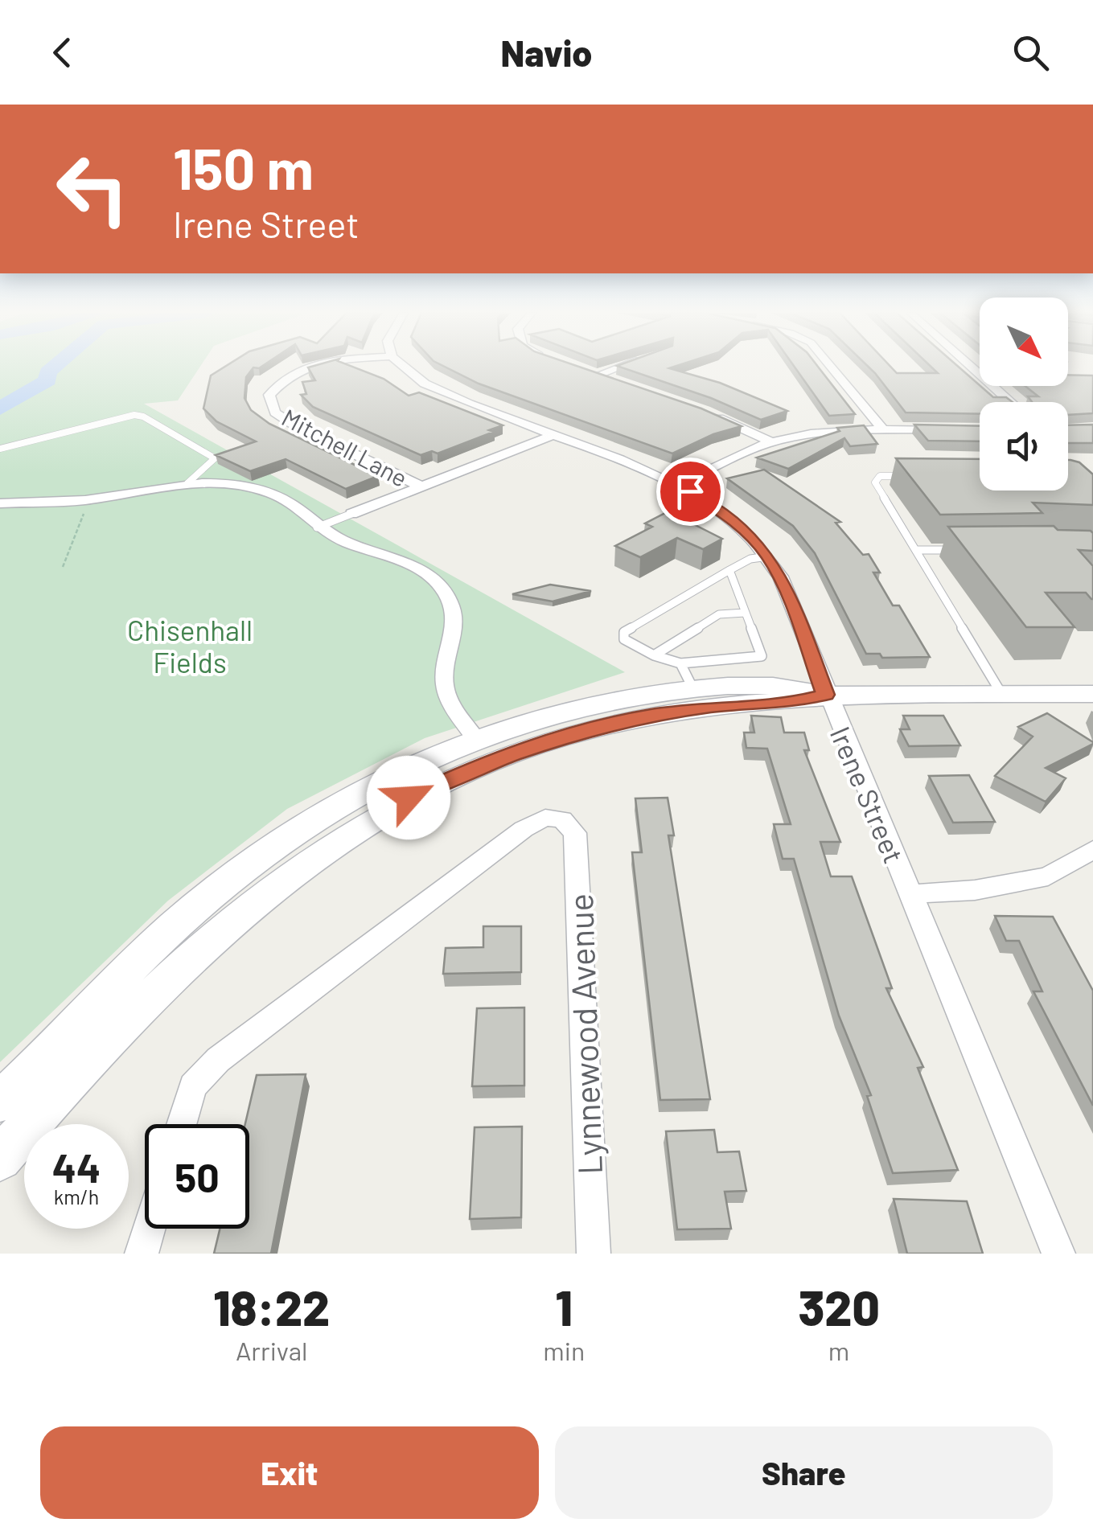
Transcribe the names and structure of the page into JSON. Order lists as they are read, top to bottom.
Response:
{
  "streets": {
    "street": ["Mitchell Lane", "Irene Street", "Lynnewood Avenue"]
  },
  "parks": ["Chisenhall Fields"],
  "north": "bottom right",
  "page": {
    "header": "Navio",
    "turn": ["150 m", "Irene Street"],
    "speed": "44 km/h",
    "limit": "50",
    "eta": [
      "18:22",
      "Arrival",
      "1",
      "min",
      "320",
      "m"
    ],
    "buttons": ["Exit", "Share"]
  }
}
